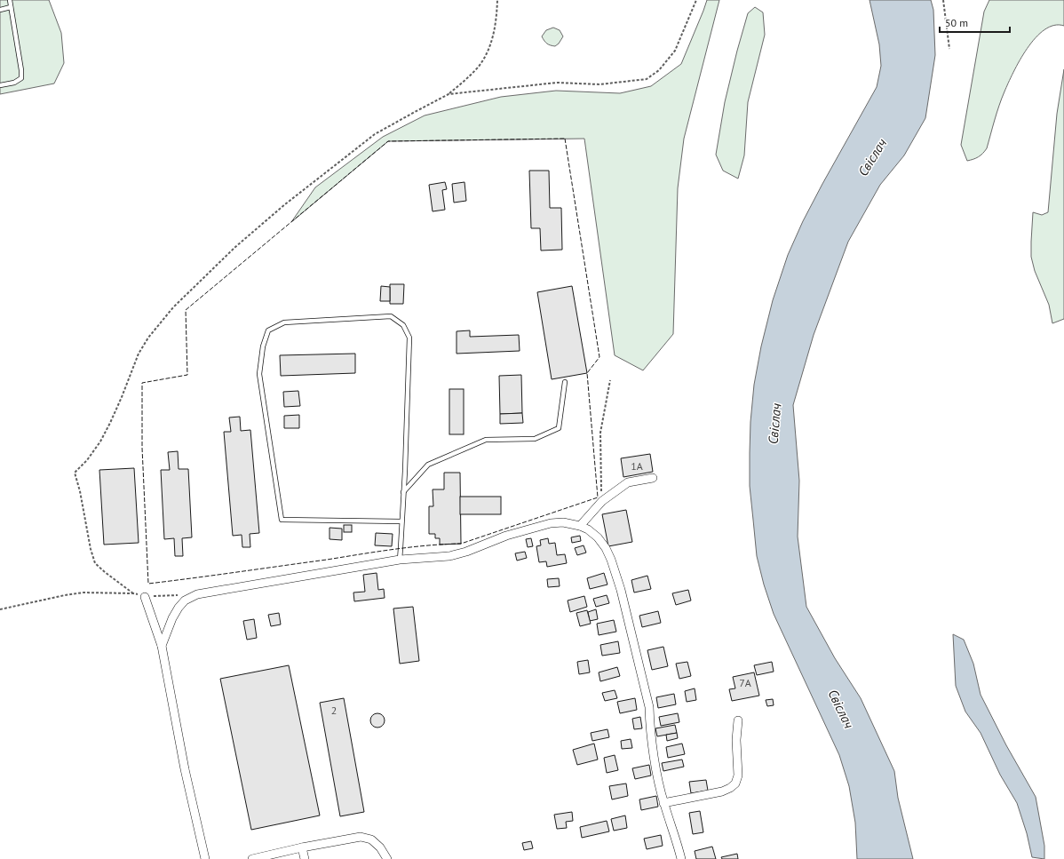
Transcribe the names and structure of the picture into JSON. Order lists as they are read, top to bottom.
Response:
{
  "water": ["Свіслач"],
  "house_numbers": ["1А", "7А", "2"],
  "scale_bar": "50 m"
}
